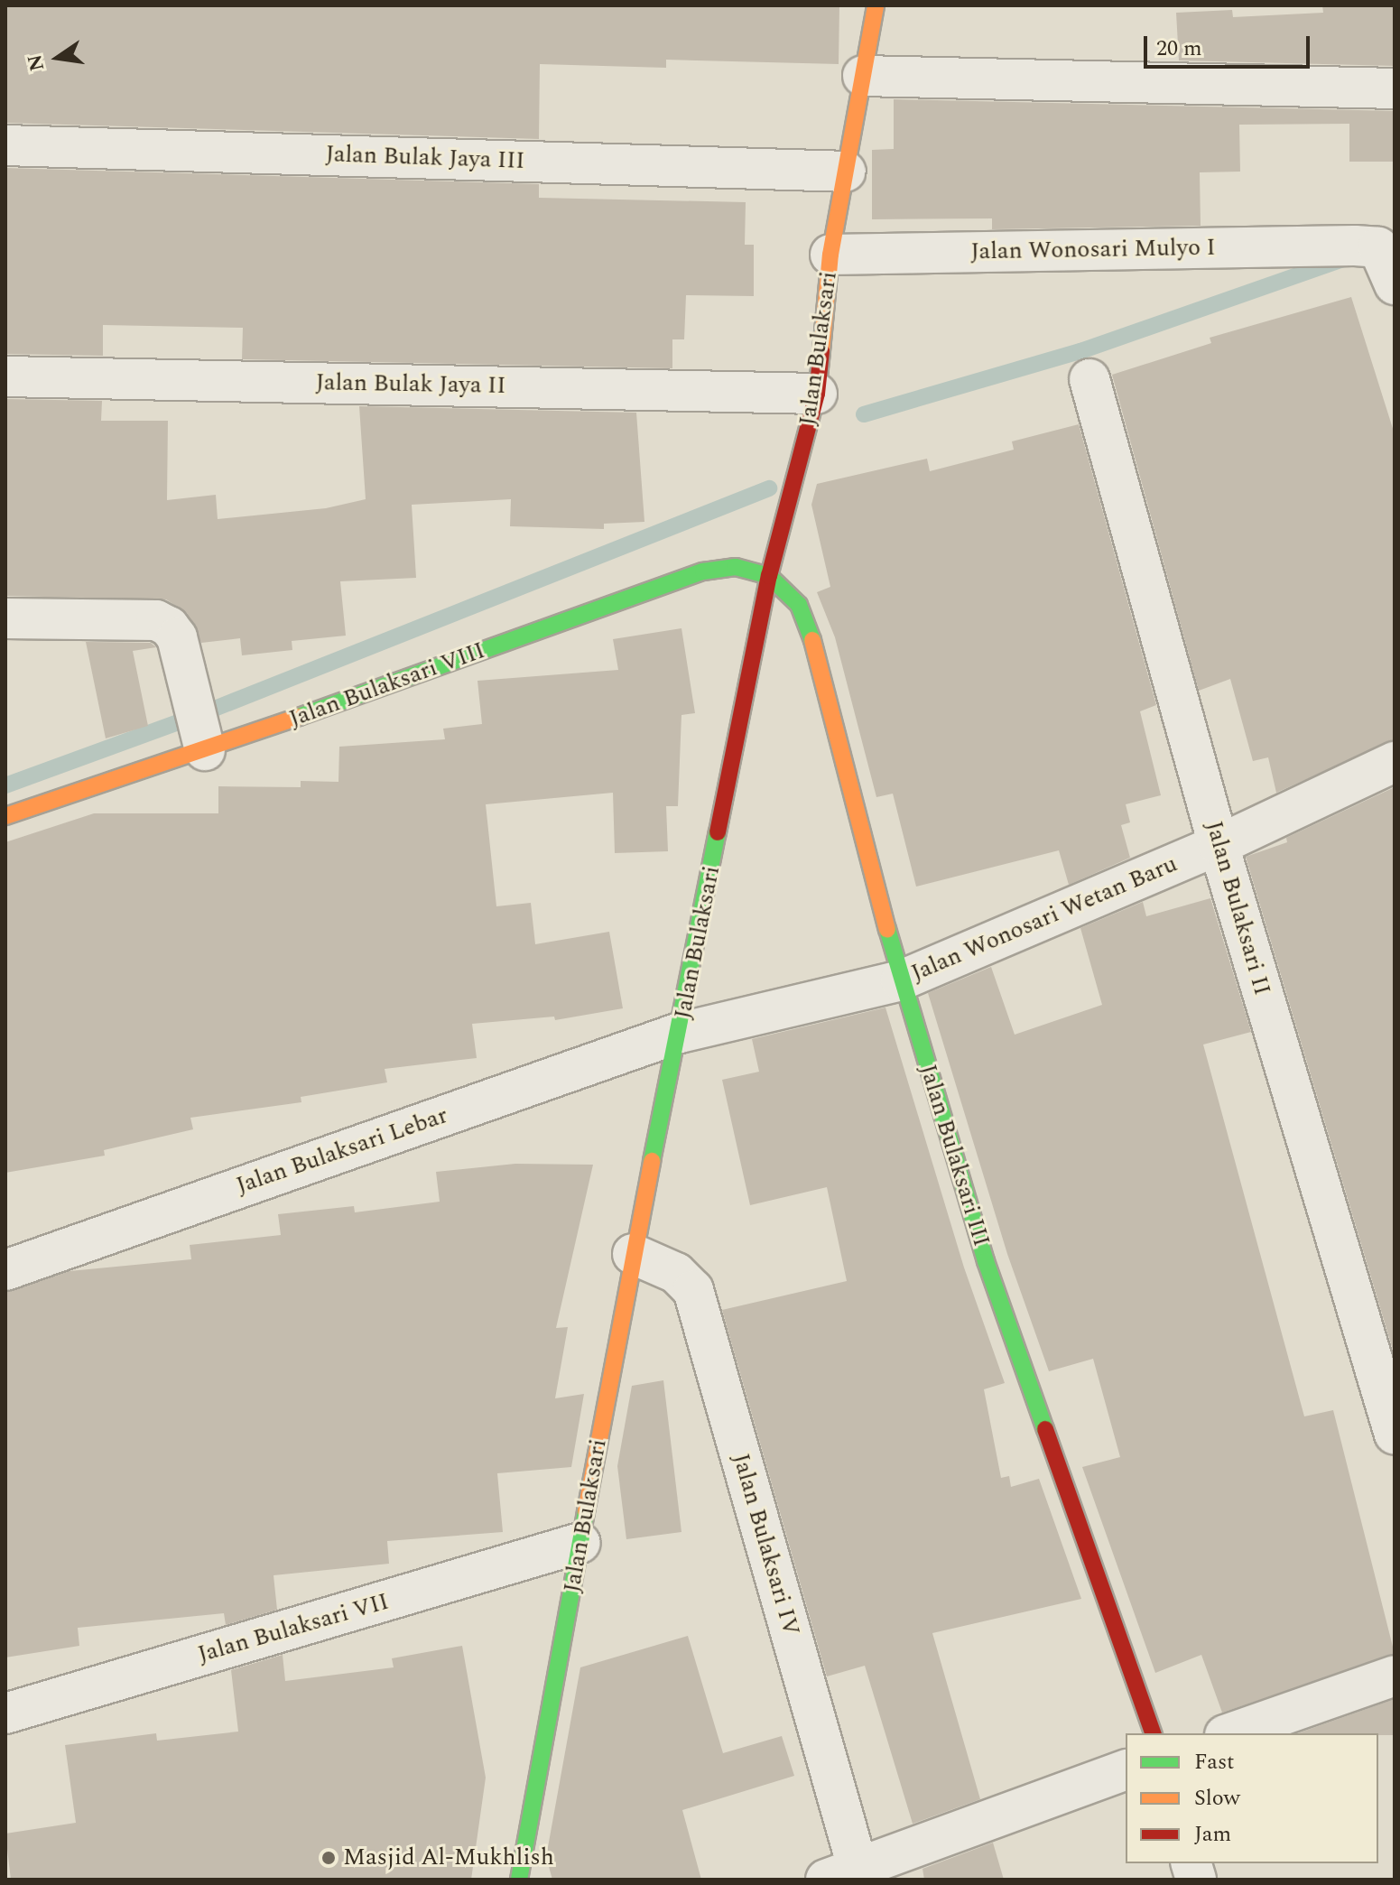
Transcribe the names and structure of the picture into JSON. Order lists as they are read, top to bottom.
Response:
{
  "streets": {
    "street": [
      "Jalan Bulak Jaya III",
      "Jalan Wonosari Mulyo I",
      "Jalan Bulaksari",
      "Jalan Bulak Jaya II",
      "Jalan Bulaksari VIII",
      "Jalan Bulaksari II",
      "Jalan Wonosari Wetan Baru",
      "Jalan Bulaksari Lebar",
      "Jalan Bulaksari III",
      "Jalan Bulaksari IV",
      "Jalan Bulaksari VII"
    ]
  },
  "crossings": [
    ["Jalan Bulak Jaya III", "Jalan Bulaksari"],
    ["Jalan Wonosari Mulyo I", "Jalan Bulaksari"],
    ["Jalan Bulaksari", "Jalan Bulak Jaya II"],
    ["Jalan Bulaksari", "Jalan Bulaksari VIII"],
    ["Jalan Bulaksari", "Jalan Wonosari Wetan Baru"],
    ["Jalan Bulaksari", "Jalan Bulaksari Lebar"],
    ["Jalan Bulaksari", "Jalan Bulaksari III"],
    ["Jalan Bulaksari", "Jalan Bulaksari IV"],
    ["Jalan Bulaksari", "Jalan Bulaksari VII"],
    ["Jalan Bulaksari VIII", "Jalan Bulaksari III"],
    ["Jalan Bulaksari II", "Jalan Wonosari Wetan Baru"],
    ["Jalan Wonosari Wetan Baru", "Jalan Bulaksari Lebar"],
    ["Jalan Wonosari Wetan Baru", "Jalan Bulaksari III"]
  ],
  "places": ["Masjid Al-Mukhlish"],
  "legend": ["Fast", "Slow", "Jam"],
  "scale_bar": "20 m",
  "north": "left"
}
